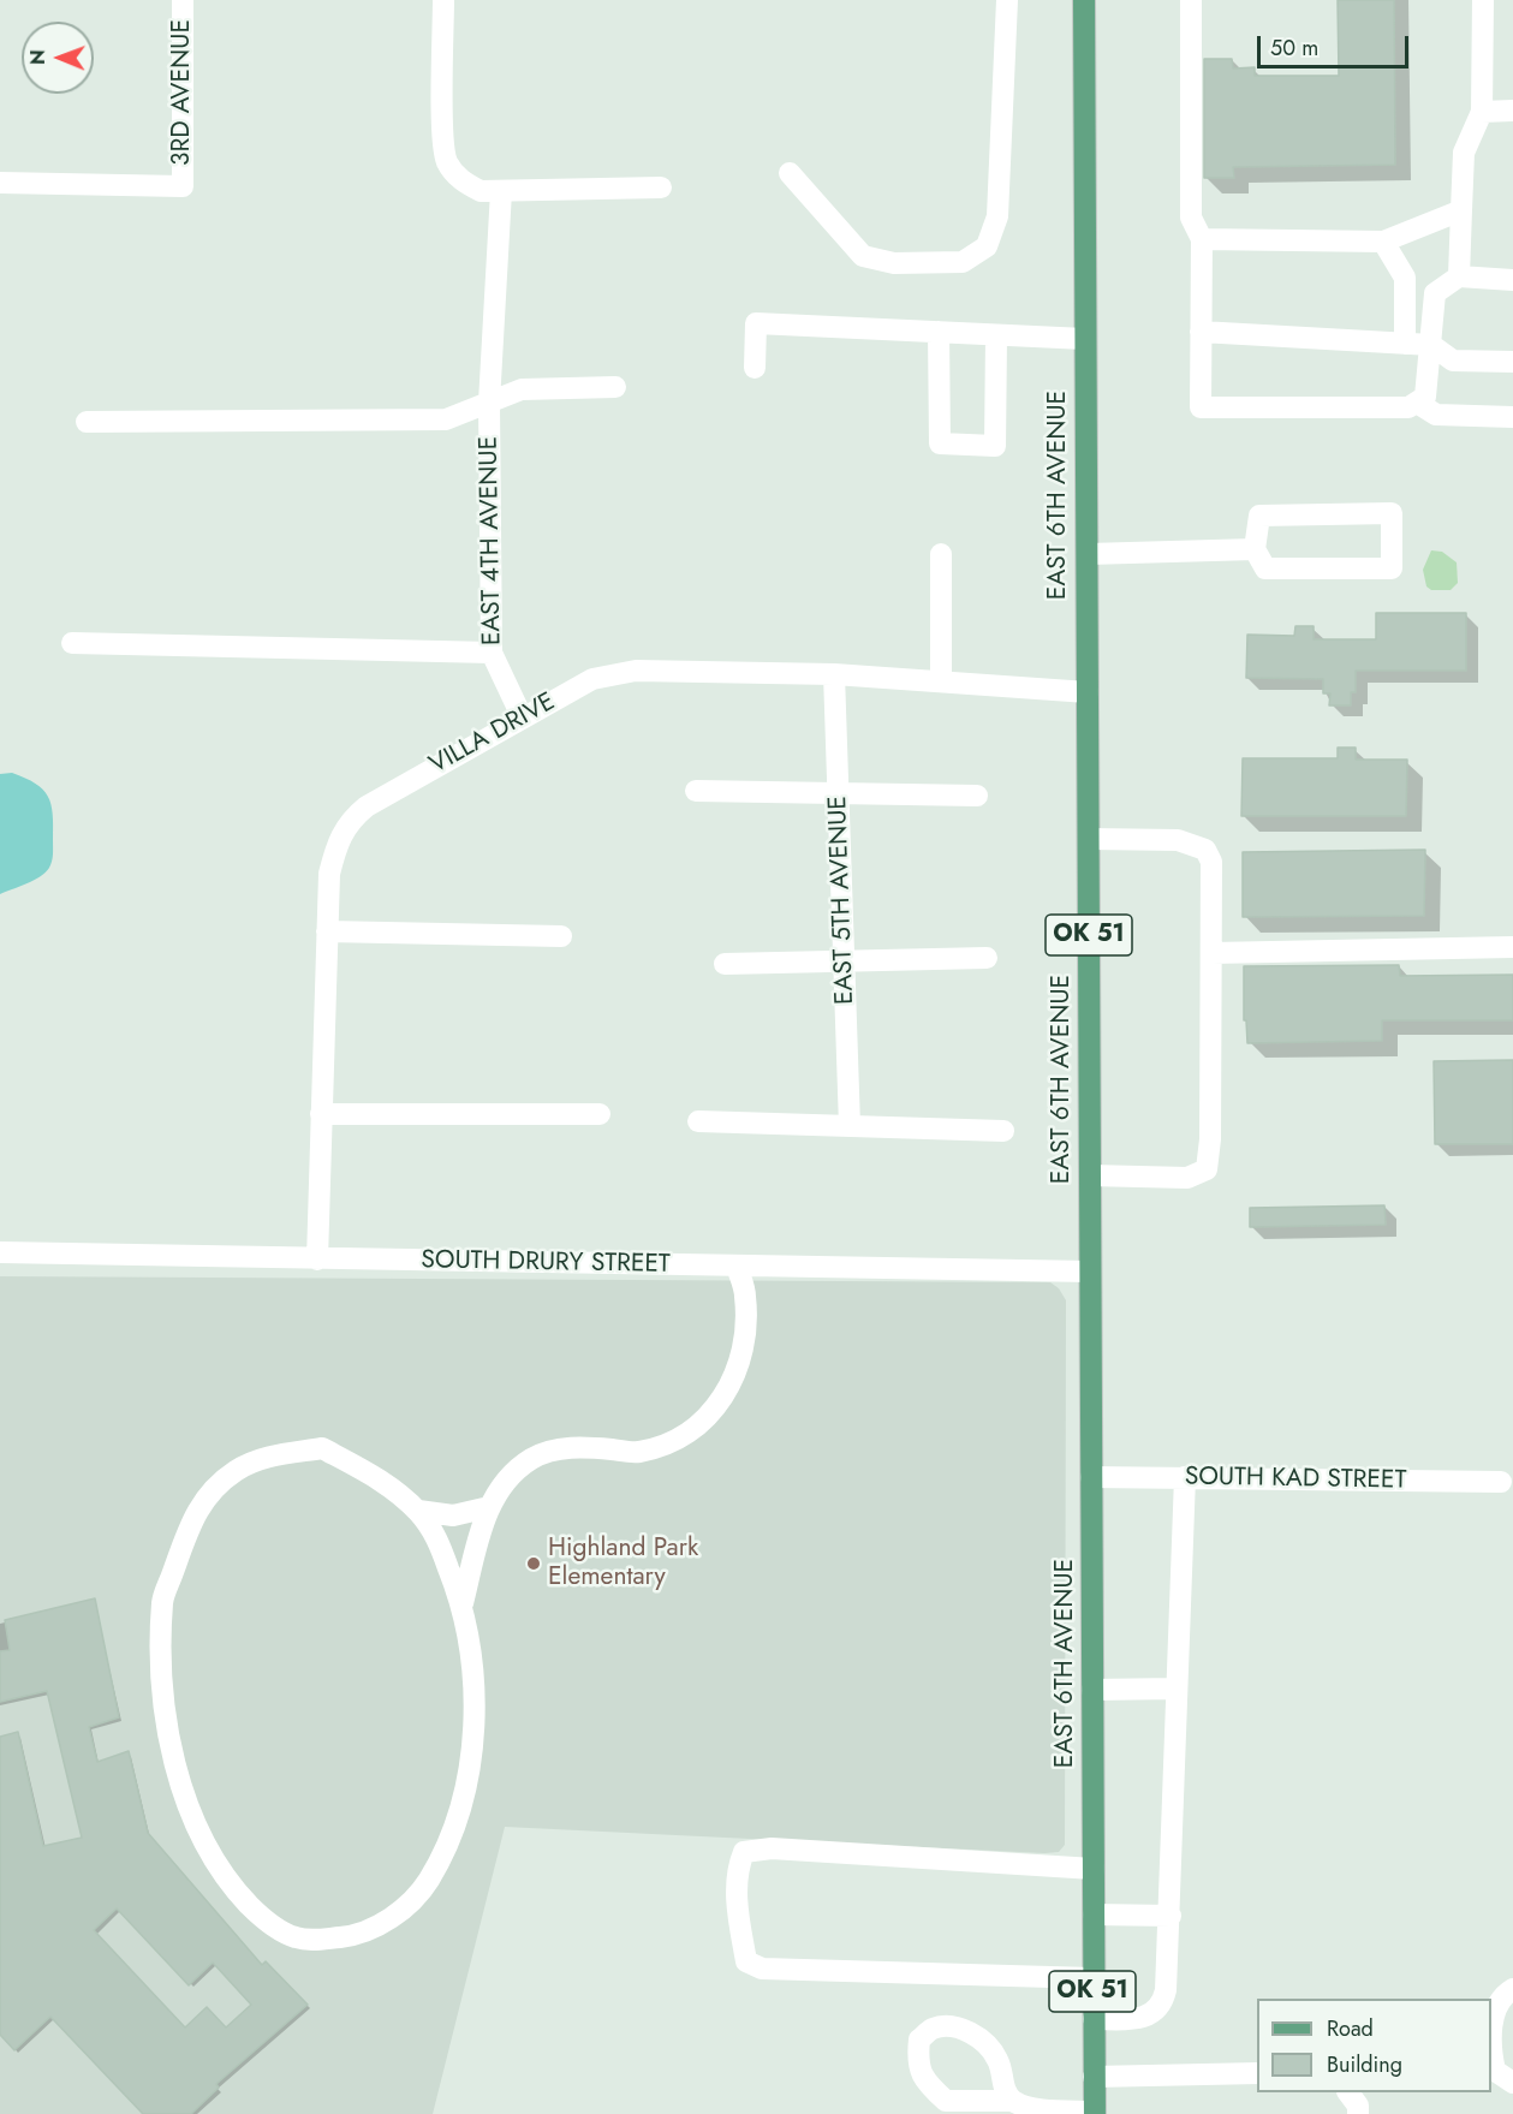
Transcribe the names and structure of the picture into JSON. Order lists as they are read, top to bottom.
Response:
{
  "streets": {
    "main road": ["EAST 6TH AVENUE", "OK 51"],
    "street": [
      "3RD AVENUE",
      "EAST 4TH AVENUE",
      "VILLA DRIVE",
      "EAST 5TH AVENUE",
      "SOUTH DRURY STREET",
      "SOUTH KAD STREET"
    ]
  },
  "crossings": [
    ["EAST 6TH AVENUE", "VILLA DRIVE"],
    ["EAST 6TH AVENUE", "SOUTH DRURY STREET"],
    ["EAST 6TH AVENUE", "SOUTH KAD STREET"],
    ["EAST 4TH AVENUE", "VILLA DRIVE"],
    ["VILLA DRIVE", "EAST 5TH AVENUE"],
    ["VILLA DRIVE", "SOUTH DRURY STREET"]
  ],
  "places": ["Highland Park Elementary"],
  "legend": ["Road", "Building"],
  "scale_bar": "50 m",
  "north": "left"
}
